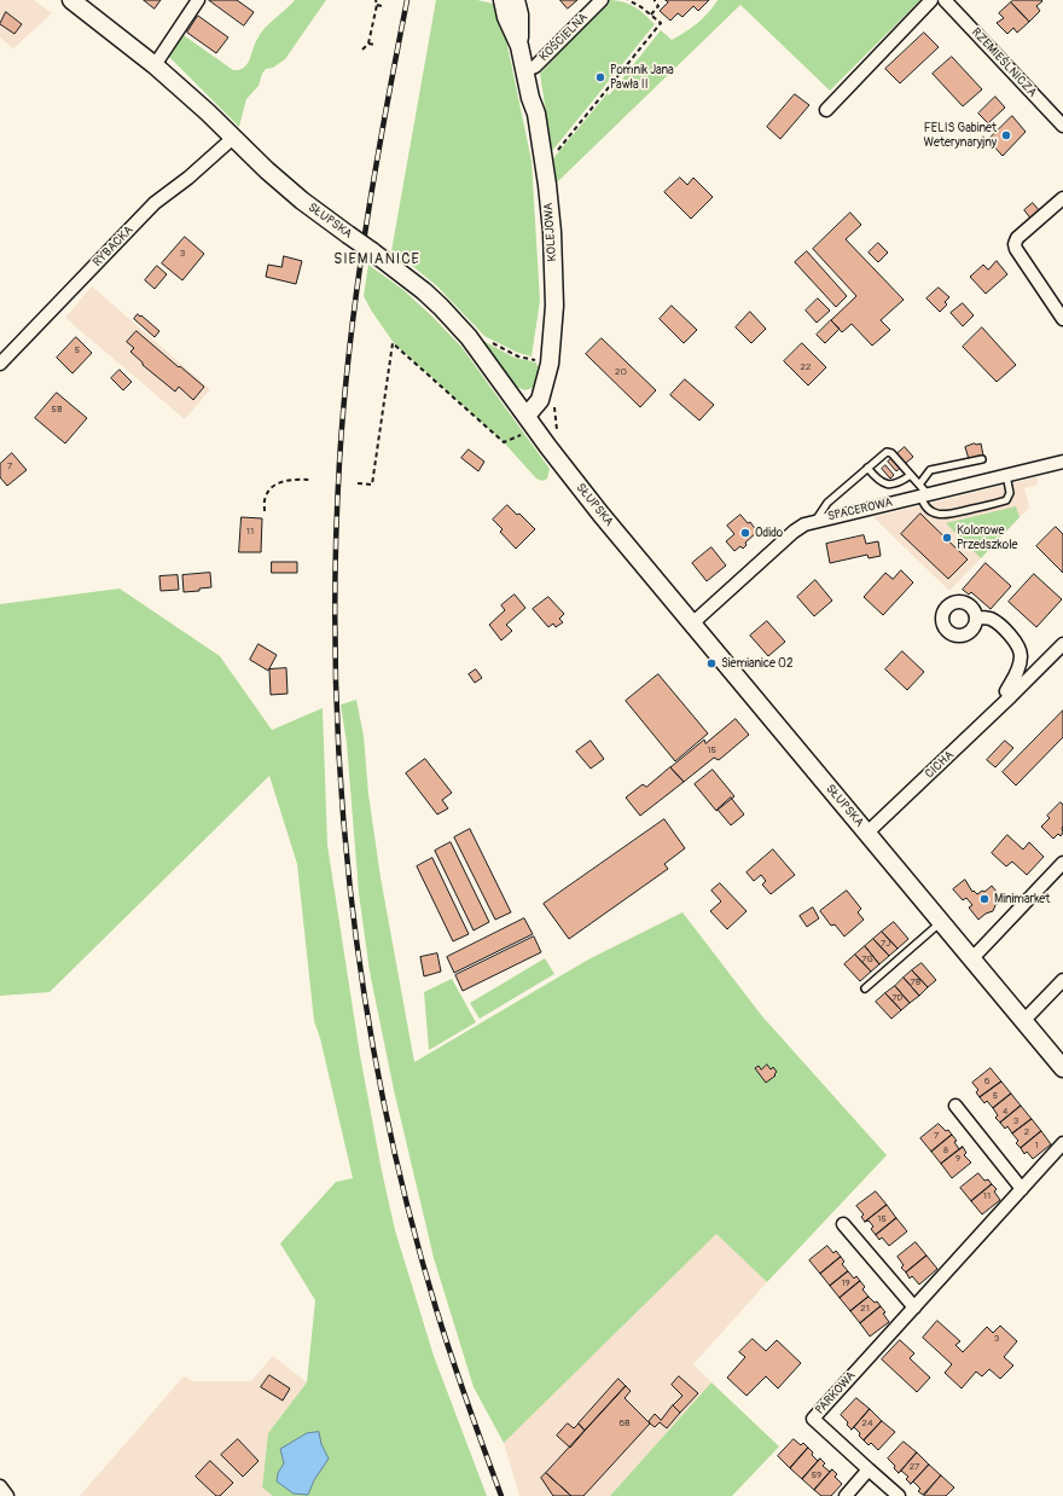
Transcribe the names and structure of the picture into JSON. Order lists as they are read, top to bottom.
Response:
{
  "streets": {
    "main road": ["SŁUPSKA", "KOLEJOWA"],
    "street": [
      "KOŚCIELNA",
      "RZEMIEŚLNICZA",
      "RYBACKA",
      "SPACEROWA",
      "CICHA",
      "PARKOWA"
    ]
  },
  "crossings": [
    ["KOŚCIELNA", "KOLEJOWA"],
    ["SŁUPSKA", "KOLEJOWA"],
    ["SŁUPSKA", "RYBACKA"],
    ["SŁUPSKA", "SPACEROWA"],
    ["SŁUPSKA", "CICHA"]
  ],
  "districts": ["SIEMIANICE"],
  "places": [
    "Pomnik Jana Pawła II",
    "FELIS Gabinet Weterynaryjny",
    "Odido",
    "Kolorowe Przedszkole",
    "Siemianice 02",
    "Minimarket"
  ],
  "house_numbers": [
    "3",
    "5",
    "22",
    "20",
    "5B",
    "7",
    "11",
    "15",
    "7J",
    "7G",
    "7B",
    "7D",
    "6",
    "5",
    "4",
    "3",
    "2",
    "7",
    "1",
    "8",
    "9",
    "11",
    "15",
    "19",
    "21",
    "3",
    "6B",
    "24",
    "27",
    "59"
  ]
}
